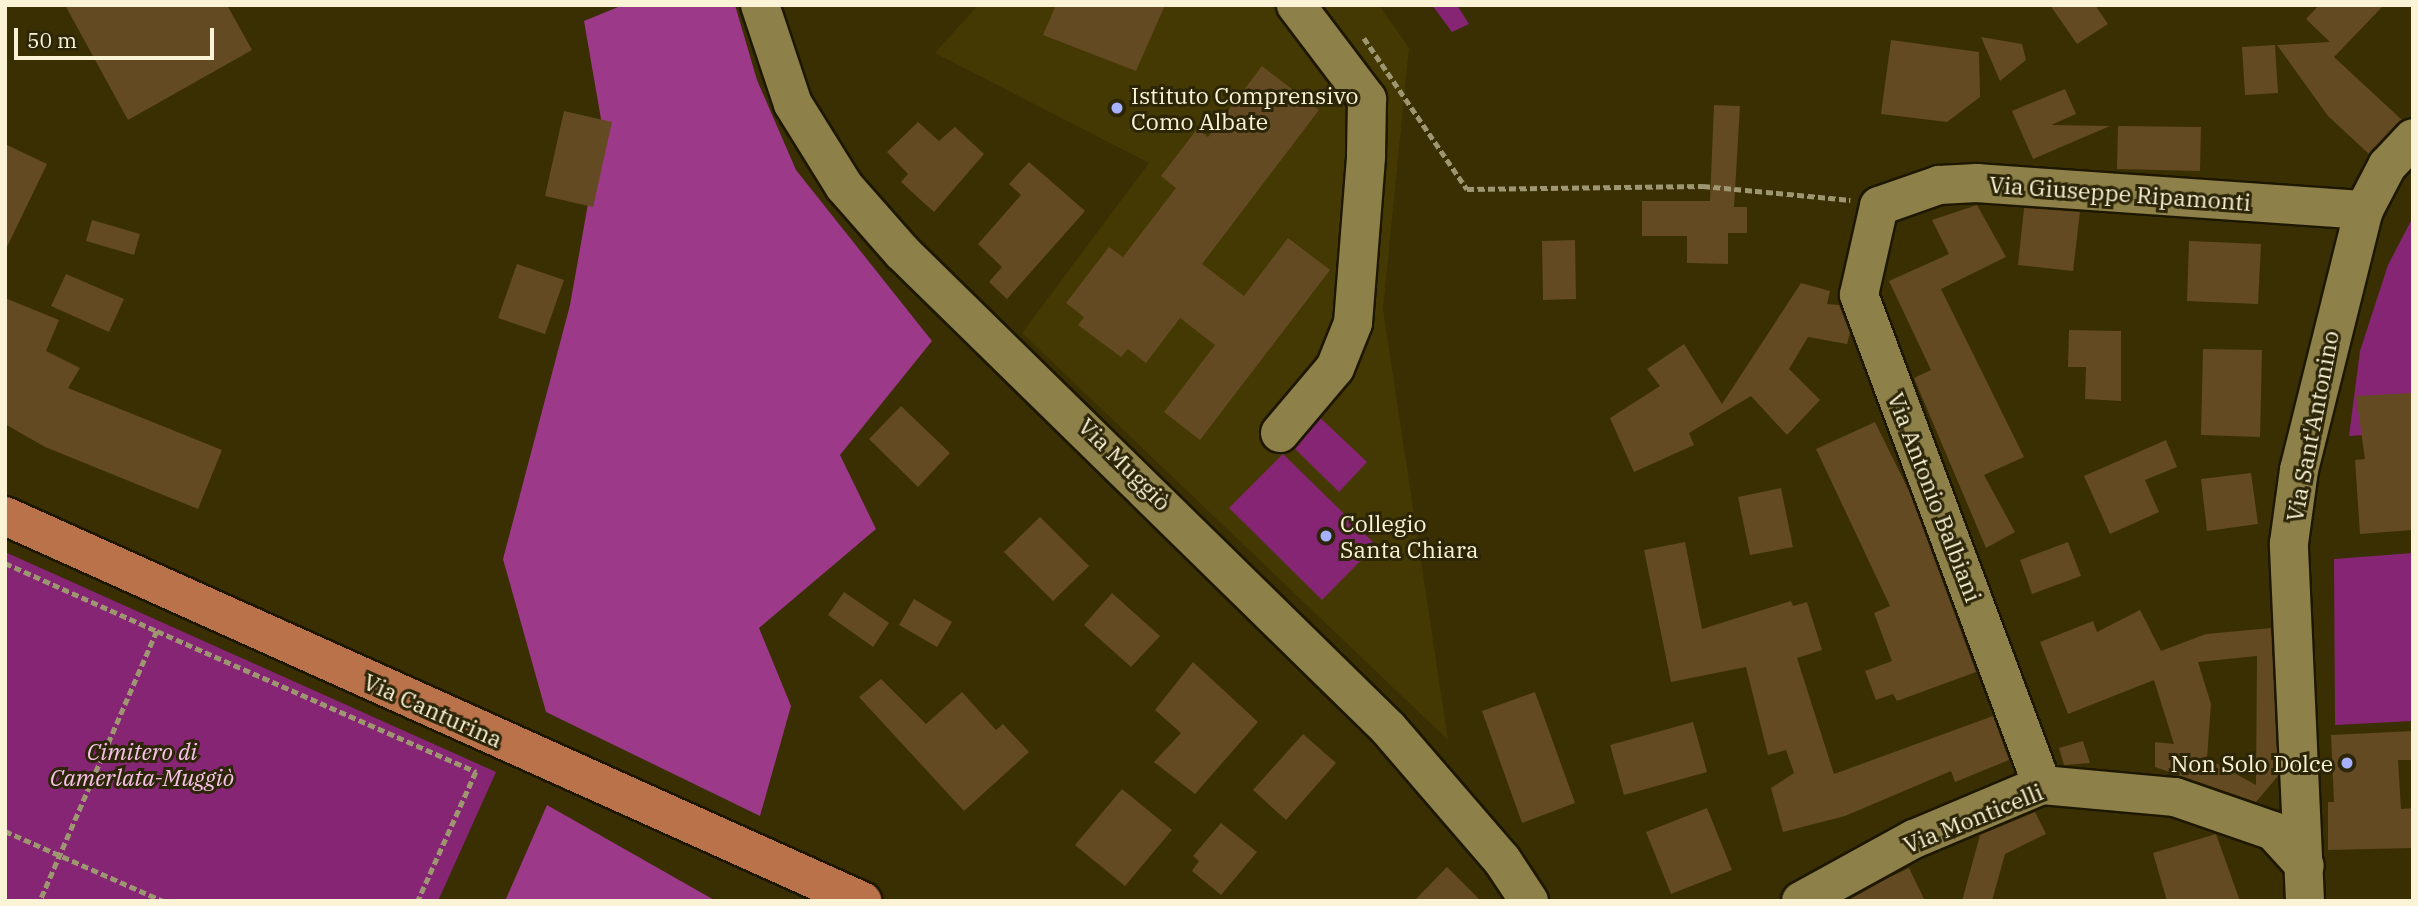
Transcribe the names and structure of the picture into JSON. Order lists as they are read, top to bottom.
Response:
{
  "streets": {
    "main road": ["Via Canturina"],
    "street": [
      "Via Giuseppe Ripamonti",
      "Via Sant'Antonino",
      "Via Muggiò",
      "Via Antonio Balbiani",
      "Via Monticelli"
    ]
  },
  "crossings": [
    ["Via Giuseppe Ripamonti", "Via Sant'Antonino"],
    ["Via Giuseppe Ripamonti", "Via Antonio Balbiani"],
    ["Via Sant'Antonino", "Via Monticelli"],
    ["Via Antonio Balbiani", "Via Monticelli"]
  ],
  "parks": ["Cimitero di Camerlata-Muggiò"],
  "places": ["Istituto Comprensivo Como Albate", "Collegio Santa Chiara", "Non Solo Dolce"],
  "scale_bar": "50 m"
}
